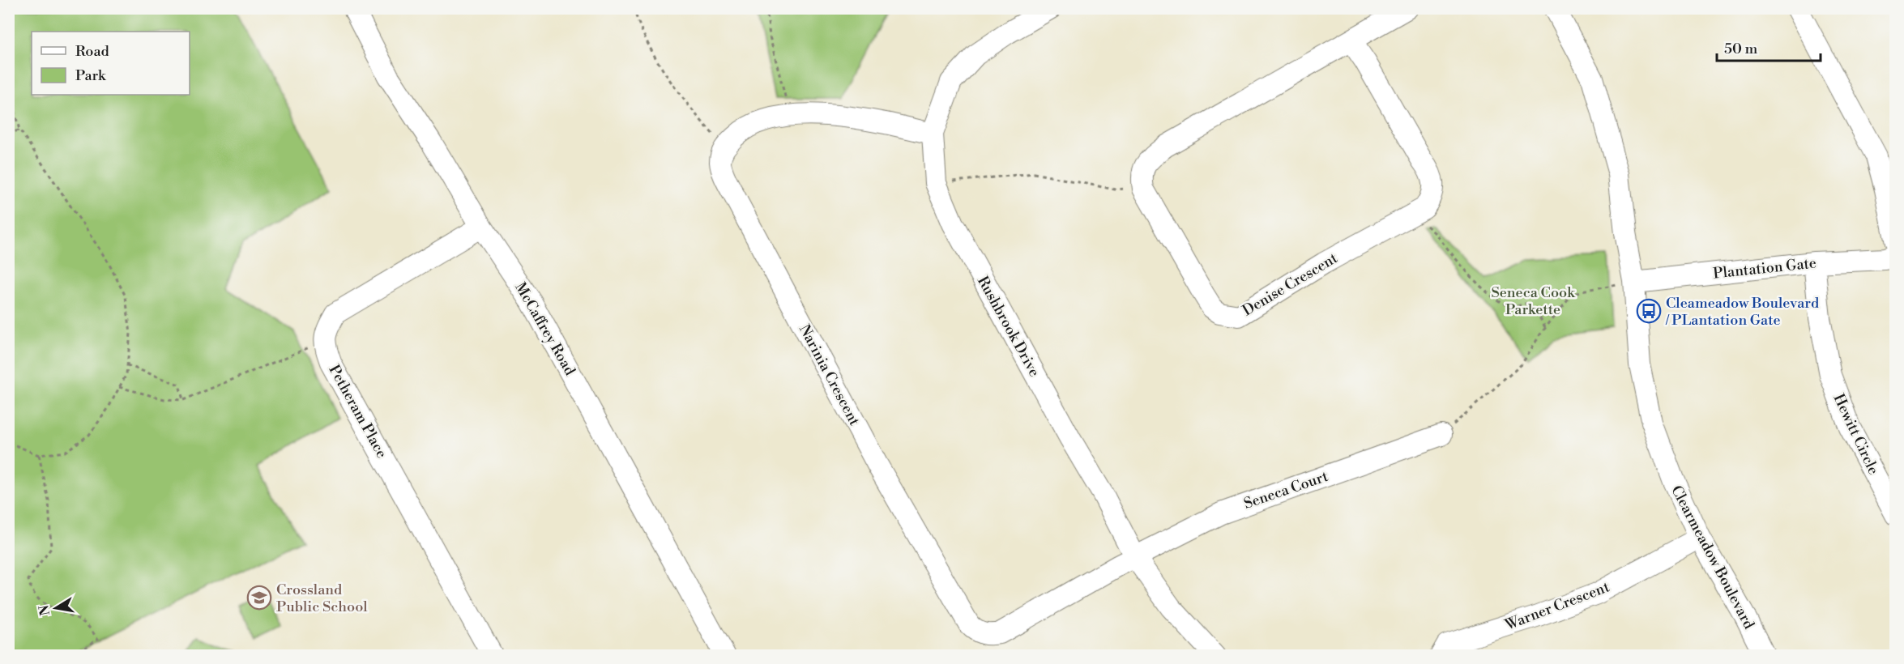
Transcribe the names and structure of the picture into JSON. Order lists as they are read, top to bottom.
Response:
{
  "streets": {
    "street": [
      "Plantation Gate",
      "Denise Crescent",
      "Rushbrook Drive",
      "McCaffrey Road",
      "Narinia Crescent",
      "Petheram Place",
      "Hewitt Circle",
      "Seneca Court",
      "Clearmeadow Boulevard",
      "Warner Crescent"
    ]
  },
  "crossings": [
    ["Plantation Gate", "Hewitt Circle"],
    ["Plantation Gate", "Clearmeadow Boulevard"],
    ["Rushbrook Drive", "Narinia Crescent"],
    ["Rushbrook Drive", "Seneca Court"],
    ["Narinia Crescent", "Seneca Court"],
    ["Clearmeadow Boulevard", "Warner Crescent"]
  ],
  "parks": ["Seneca Cook Parkette"],
  "places": {
    "bus stop": ["Cleameadow Boulevard / PLantation Gate"],
    "school or university": ["Crossland Public School"]
  },
  "legend": ["Road", "Park"],
  "scale_bar": "50 m",
  "north": "left"
}
